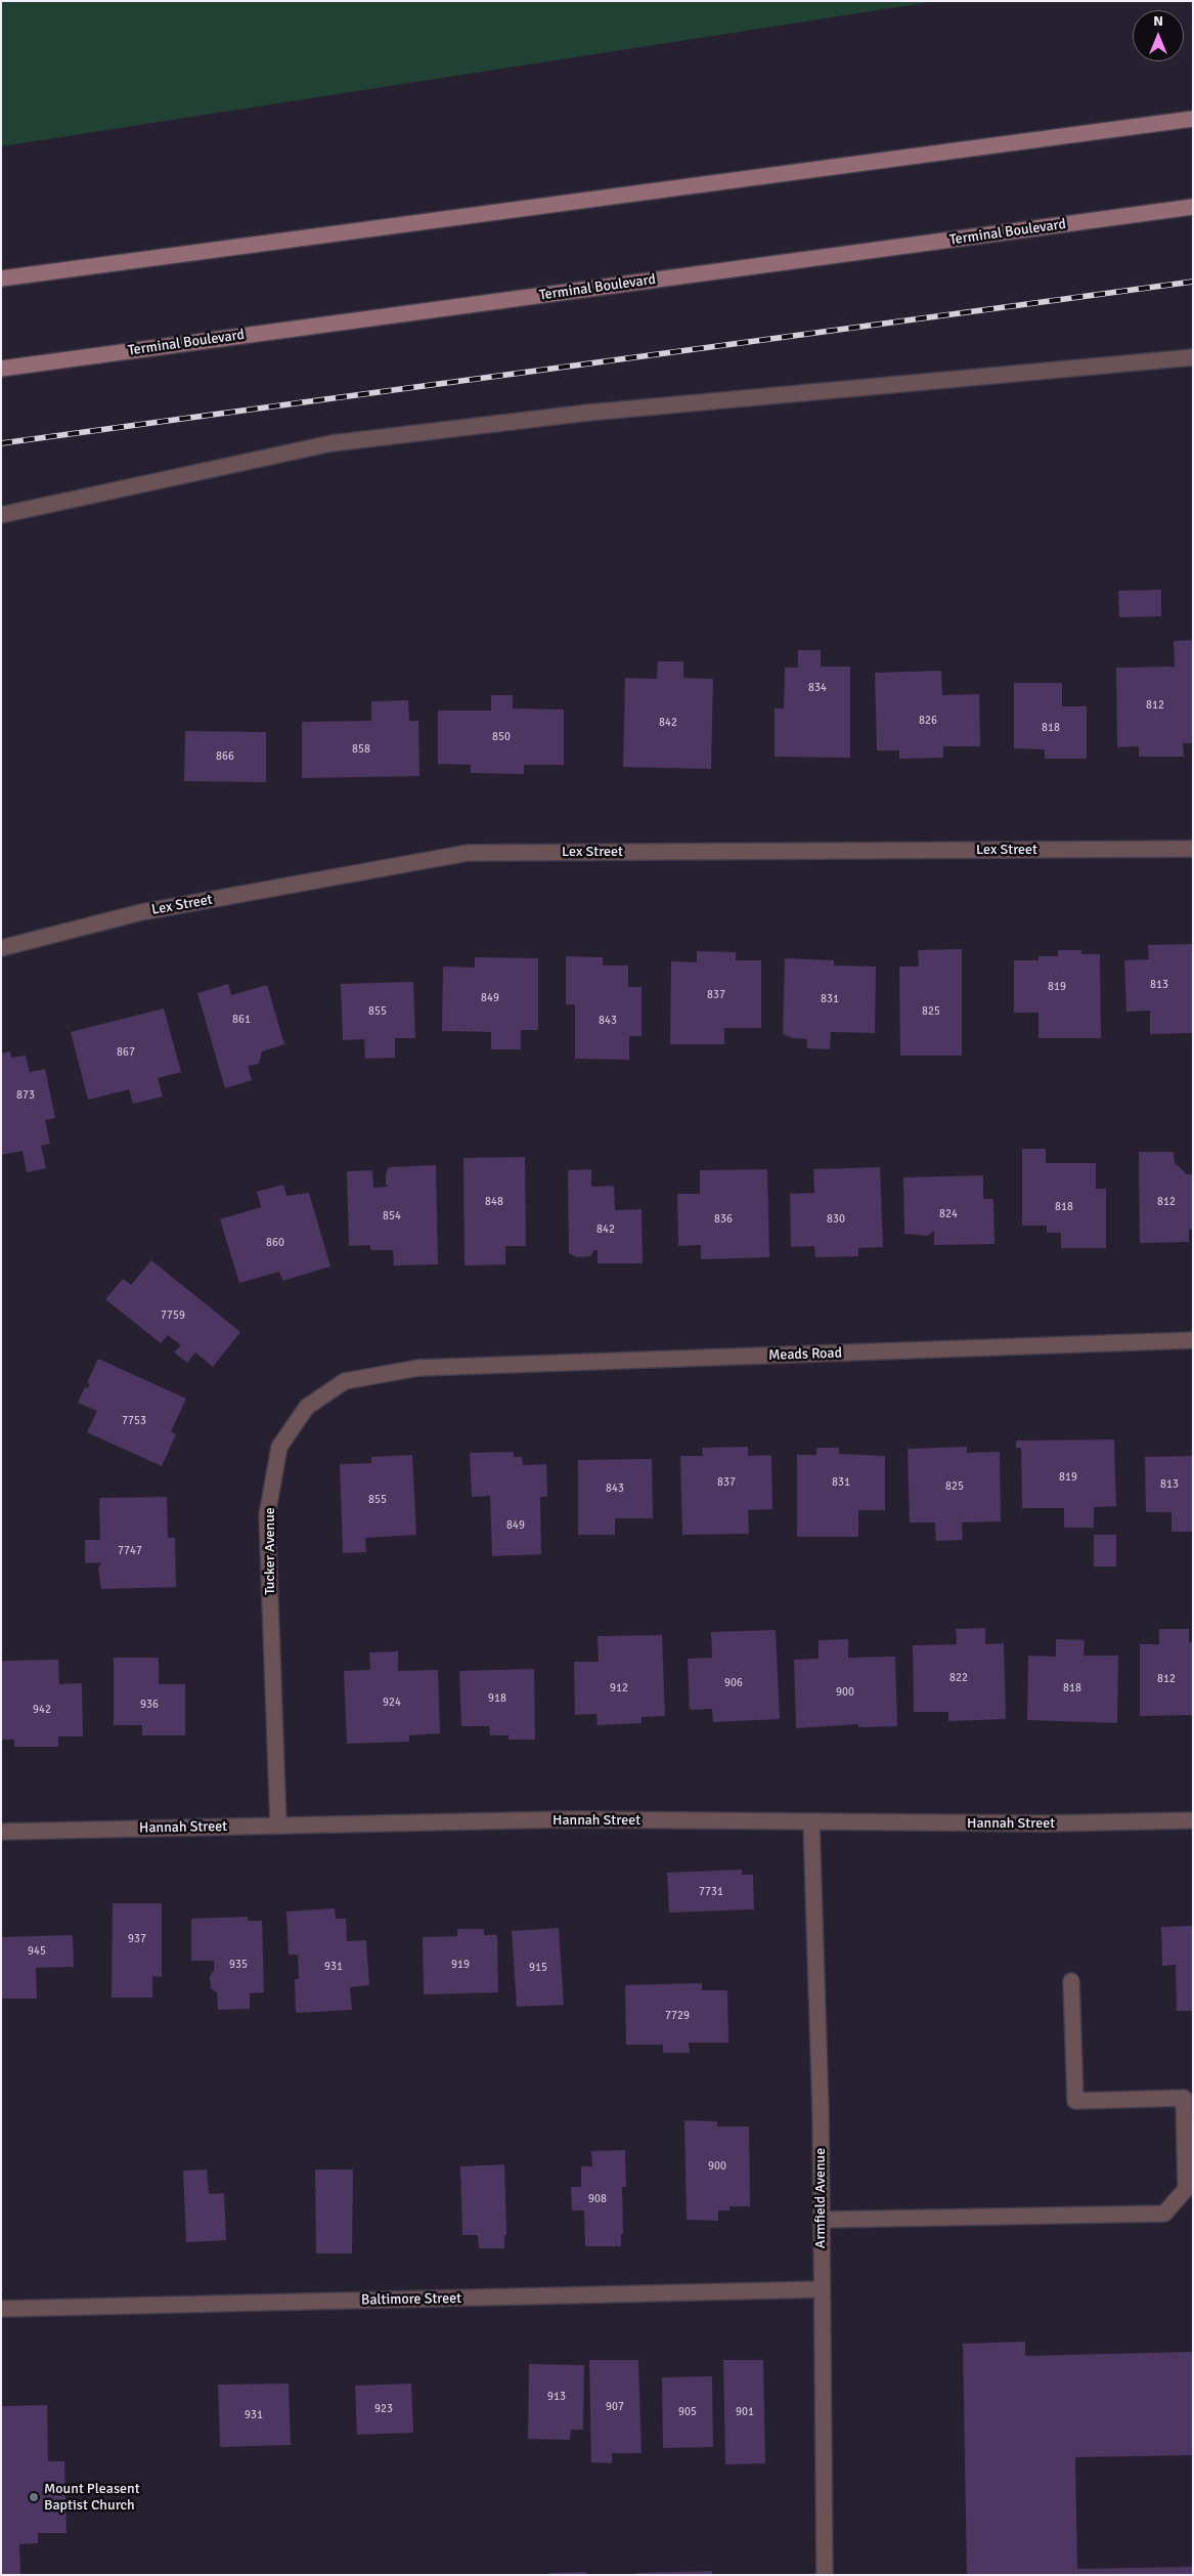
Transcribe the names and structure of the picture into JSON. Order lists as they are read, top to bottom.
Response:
{
  "streets": {
    "main road": ["Terminal Boulevard"],
    "street": [
      "Lex Street",
      "Meads Road",
      "Tucker Avenue",
      "Hannah Street",
      "Armfield Avenue",
      "Baltimore Street"
    ]
  },
  "crossings": [
    ["Meads Road", "Tucker Avenue"],
    ["Tucker Avenue", "Hannah Street"],
    ["Hannah Street", "Armfield Avenue"],
    ["Armfield Avenue", "Baltimore Street"]
  ],
  "places": ["Mount Pleasent Baptist Church"],
  "house_numbers": [
    "834",
    "812",
    "826",
    "842",
    "818",
    "850",
    "858",
    "866",
    "813",
    "819",
    "837",
    "849",
    "831",
    "855",
    "825",
    "861",
    "843",
    "867",
    "873",
    "848",
    "812",
    "818",
    "824",
    "854",
    "836",
    "830",
    "842",
    "860",
    "7759",
    "7753",
    "819",
    "837",
    "831",
    "813",
    "825",
    "843",
    "855",
    "849",
    "7747",
    "822",
    "812",
    "906",
    "912",
    "818",
    "900",
    "918",
    "924",
    "936",
    "942",
    "7731",
    "937",
    "945",
    "935",
    "919",
    "931",
    "915",
    "7729",
    "900",
    "908",
    "913",
    "907",
    "923",
    "905",
    "901",
    "931"
  ],
  "north": "top"
}
